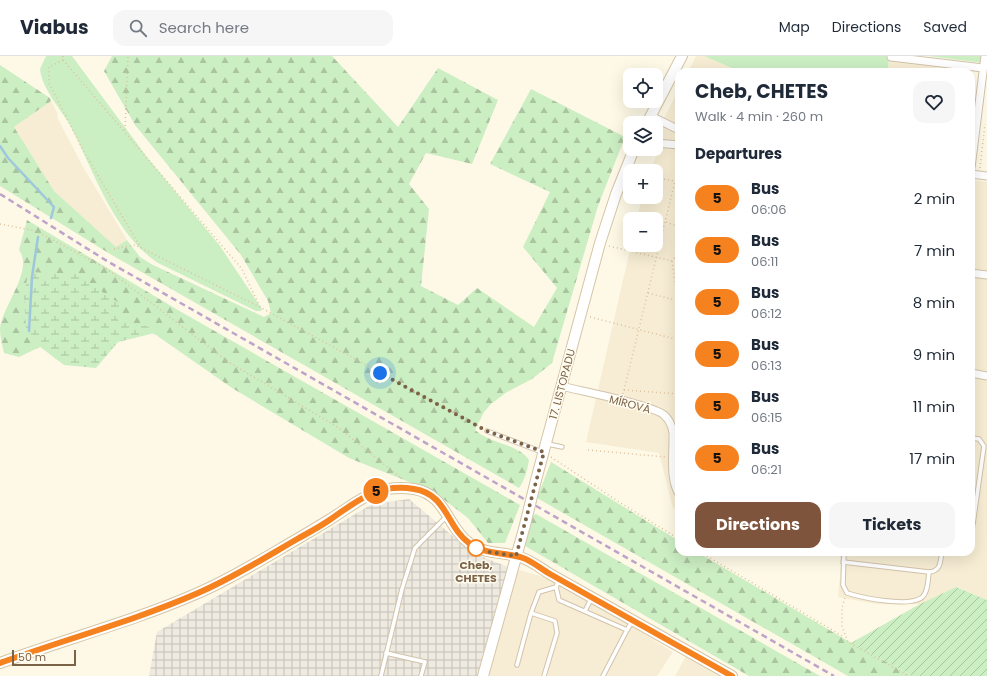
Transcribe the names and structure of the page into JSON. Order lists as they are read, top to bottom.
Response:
{
  "streets": {
    "street": ["17. LISTOPADU", "MÍROVÁ"]
  },
  "crossings": [
    ["17. LISTOPADU", "MÍROVÁ"]
  ],
  "places": ["Cheb, CHETES"],
  "lines": ["bus line 5"],
  "scale_bar": "50 m",
  "page": {
    "header": "Viabus",
    "search": "Search here",
    "nav": ["Map", "Directions", "Saved"],
    "on_map": "5",
    "map_buttons": ["+", "−"],
    "heading": [
      ["Cheb, CHETES", "Walk · 4 min · 260 m"],
      "Departures"
    ],
    "list": [
      {
        "mark": "5",
        "name": "Bus",
        "note": "06:06",
        "value": "2 min"
      },
      {
        "mark": "5",
        "name": "Bus",
        "note": "06:11",
        "value": "7 min"
      },
      {
        "mark": "5",
        "name": "Bus",
        "note": "06:12",
        "value": "8 min"
      },
      {
        "mark": "5",
        "name": "Bus",
        "note": "06:13",
        "value": "9 min"
      },
      {
        "mark": "5",
        "name": "Bus",
        "note": "06:15",
        "value": "11 min"
      },
      {
        "mark": "5",
        "name": "Bus",
        "note": "06:21",
        "value": "17 min"
      }
    ],
    "buttons": ["Directions", "Tickets"],
    "scale": "50 m"
  }
}
